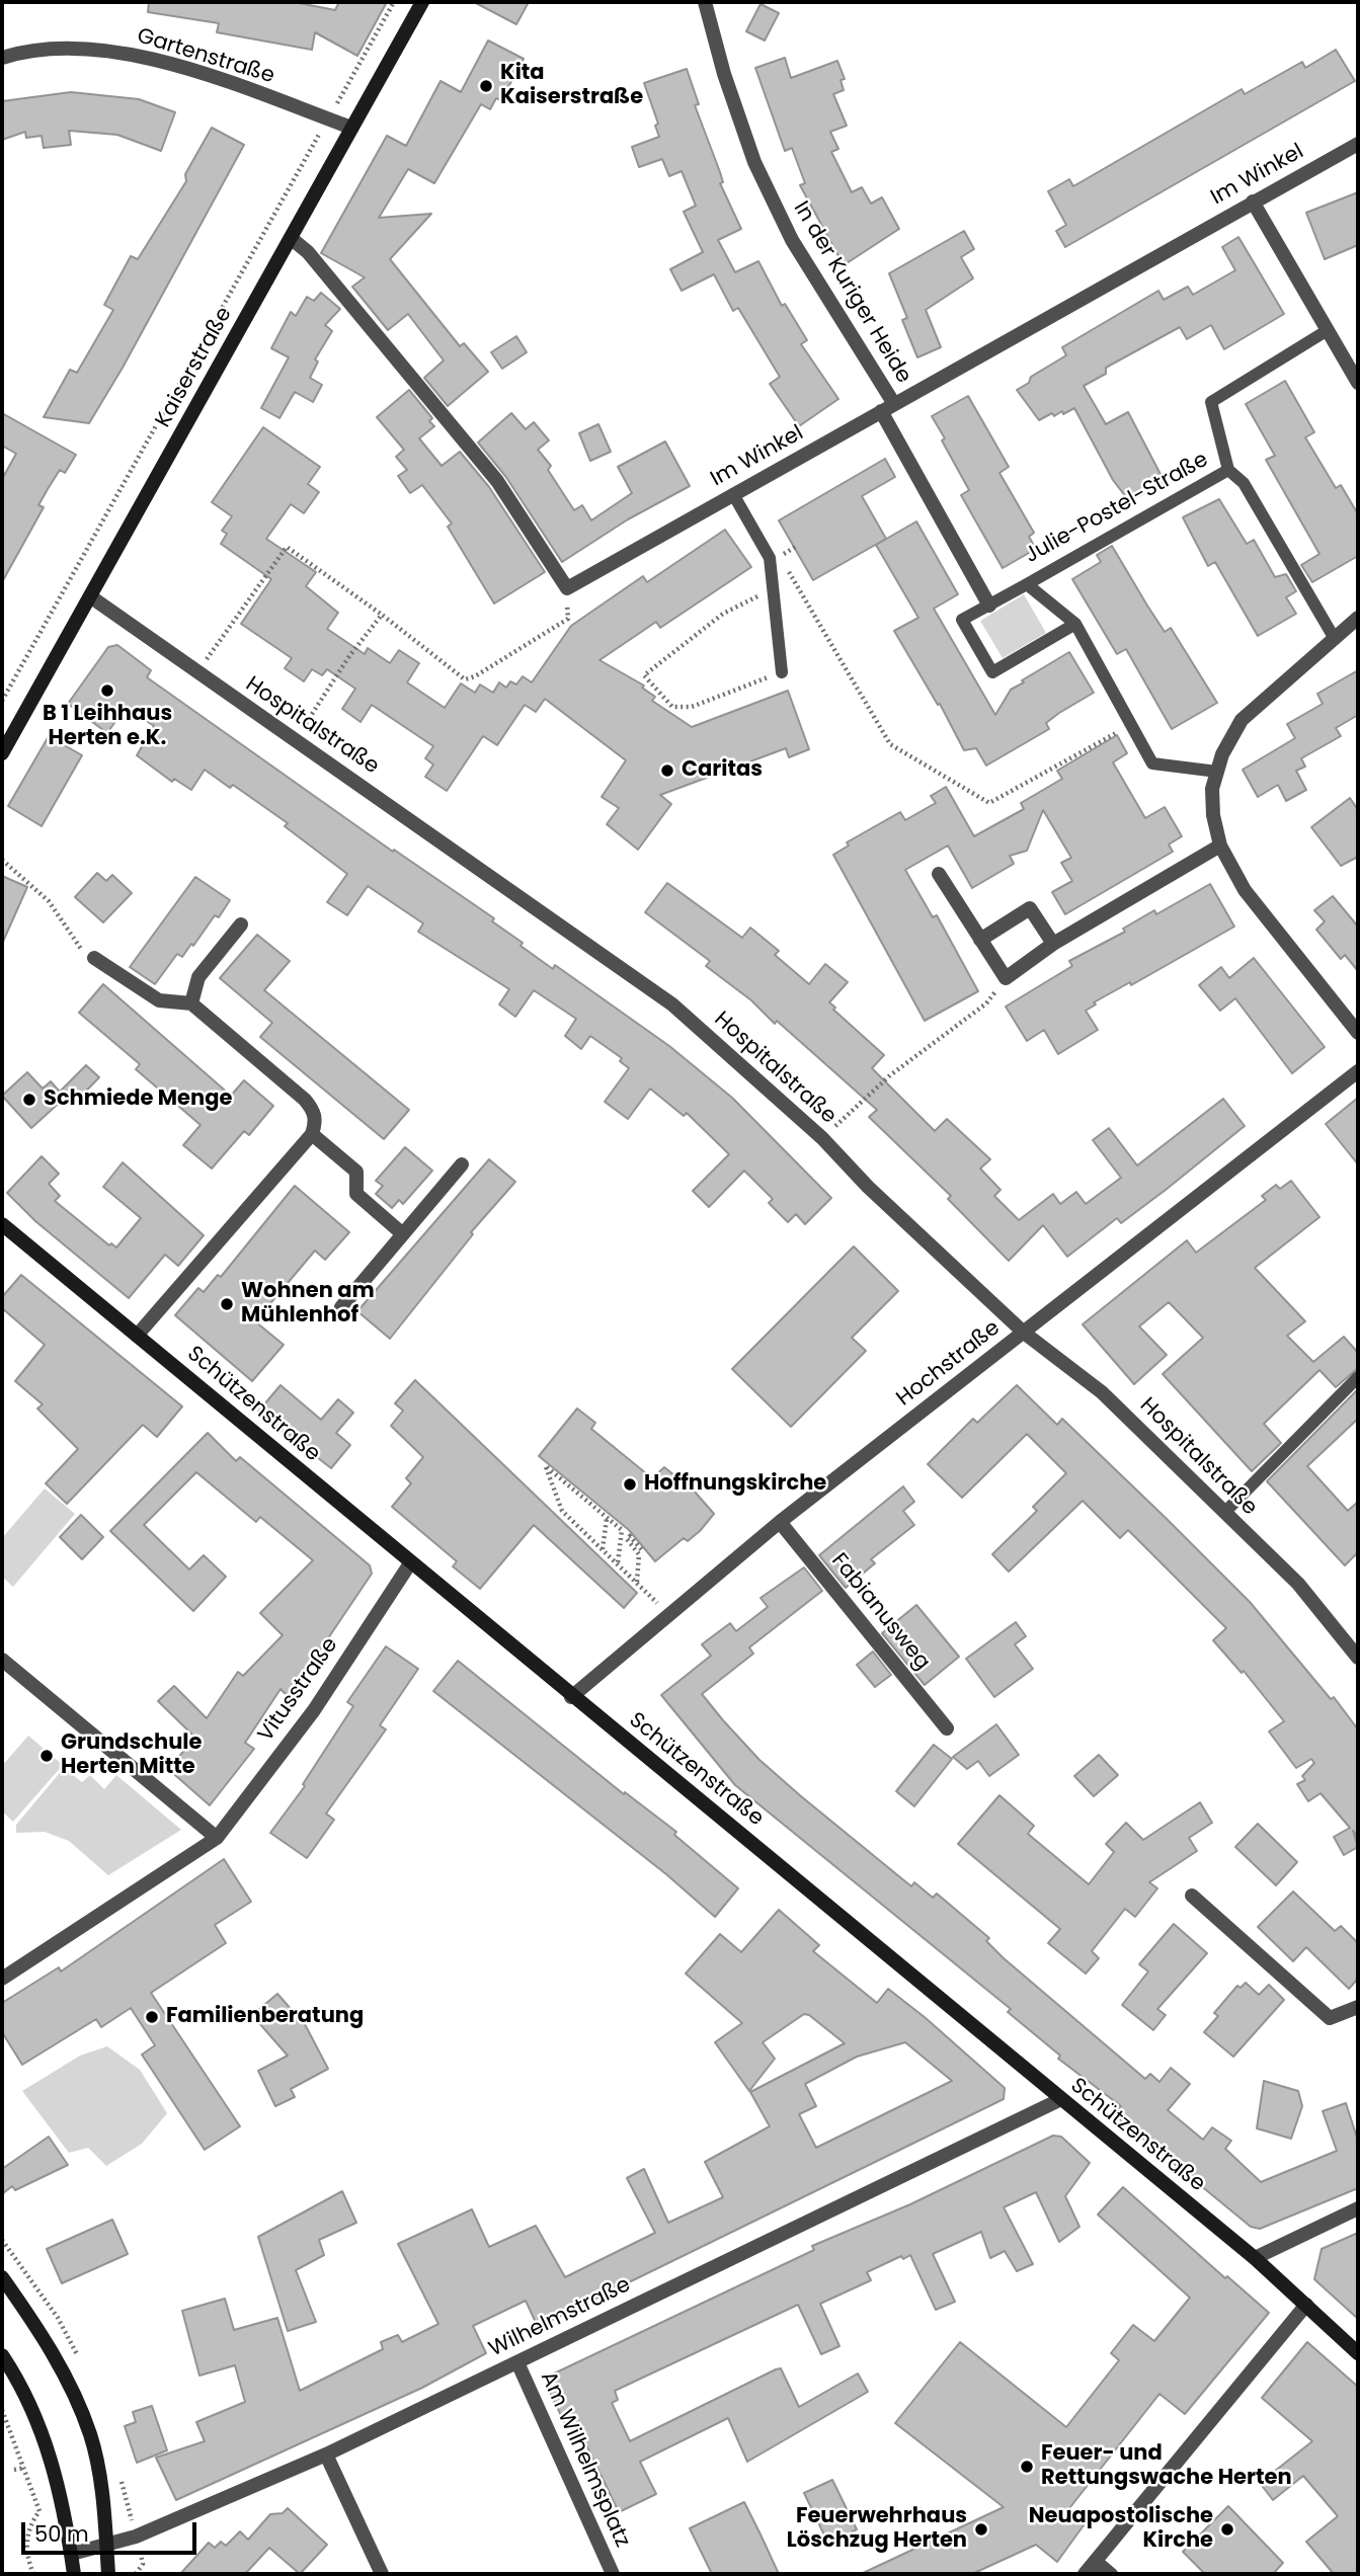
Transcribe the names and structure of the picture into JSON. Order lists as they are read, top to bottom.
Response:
{
  "streets": {
    "main road": ["Kaiserstraße", "Schützenstraße"],
    "street": [
      "Gartenstraße",
      "Im Winkel",
      "In der Kuriger Heide",
      "Hospitalstraße",
      "Hochstraße",
      "Fabianusweg",
      "Vitusstraße",
      "Wilhelmstraße",
      "Am Wilhelmsplatz"
    ],
    "lane": ["Julie-Postel-Straße"]
  },
  "crossings": [
    ["Gartenstraße", "Kaiserstraße"],
    ["Im Winkel", "In der Kuriger Heide"],
    ["Kaiserstraße", "Hospitalstraße"],
    ["Hospitalstraße", "Hochstraße"],
    ["Hochstraße", "Schützenstraße"],
    ["Hochstraße", "Fabianusweg"],
    ["Schützenstraße", "Vitusstraße"],
    ["Schützenstraße", "Wilhelmstraße"],
    ["Wilhelmstraße", "Am Wilhelmsplatz"]
  ],
  "places": [
    "Kita Kaiserstraße",
    "B 1 Leihhaus Herten e.K.",
    "Caritas",
    "Schmiede Menge",
    "Wohnen am Mühlenhof",
    "Hoffnungskirche",
    "Grundschule Herten Mitte",
    "Familienberatung",
    "Feuer- und Rettungswache Herten",
    "Feuerwehrhaus Löschzug Herten",
    "Neuapostolische Kirche"
  ],
  "scale_bar": "50 m"
}
